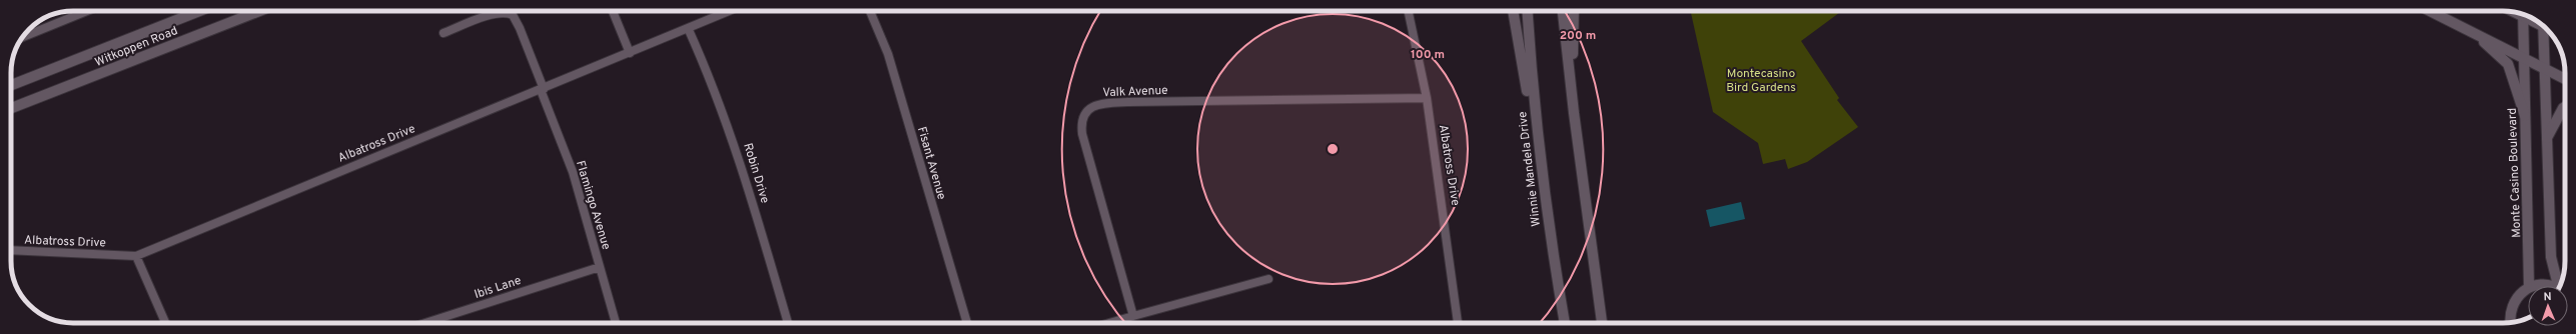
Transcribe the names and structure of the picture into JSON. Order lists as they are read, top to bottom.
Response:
{
  "streets": {
    "main road": ["Witkoppen Road", "Winnie Mandela Drive", "Monte Casino Boulevard"],
    "street": [
      "Valk Avenue",
      "Albatross Drive",
      "Fisant Avenue",
      "Robin Drive",
      "Flamingo Avenue",
      "Ibis Lane"
    ]
  },
  "crossings": [
    ["Valk Avenue", "Albatross Drive"],
    ["Albatross Drive", "Robin Drive"],
    ["Albatross Drive", "Flamingo Avenue"],
    ["Flamingo Avenue", "Ibis Lane"]
  ],
  "parks": ["Montecasino Bird Gardens"],
  "north": "top",
  "rings": ["200 m", "100 m"]
}
